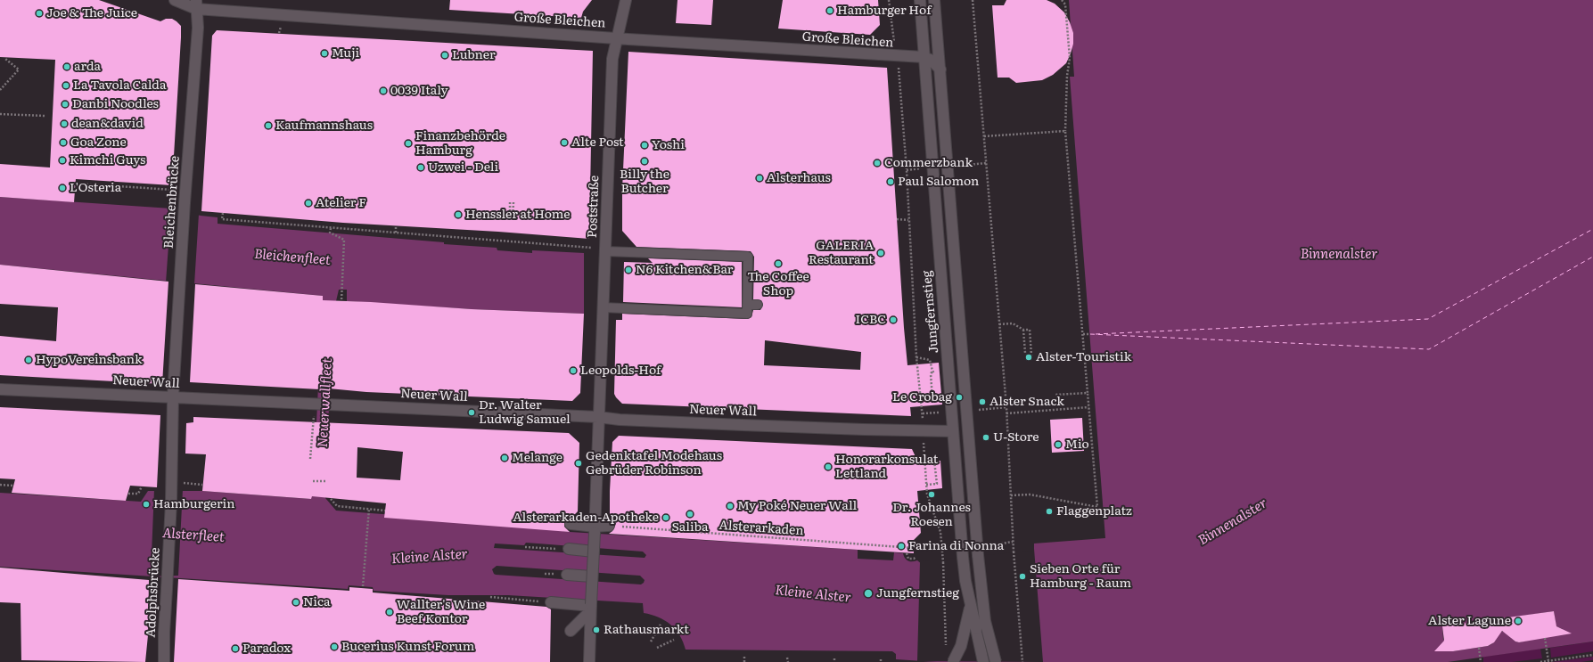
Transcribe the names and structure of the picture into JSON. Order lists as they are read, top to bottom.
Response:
{
  "streets": {
    "street": [
      "Große Bleichen",
      "Bleichenbrücke",
      "Poststraße",
      "Jungfernstieg",
      "Neuer Wall",
      "Adolphsbrücke"
    ],
    "path": ["Alsterarkaden"]
  },
  "crossings": [
    ["Große Bleichen", "Bleichenbrücke"],
    ["Große Bleichen", "Poststraße"],
    ["Große Bleichen", "Jungfernstieg"],
    ["Bleichenbrücke", "Neuer Wall"],
    ["Bleichenbrücke", "Adolphsbrücke"],
    ["Poststraße", "Neuer Wall"],
    ["Jungfernstieg", "Neuer Wall"],
    ["Neuer Wall", "Adolphsbrücke"]
  ],
  "water": [
    "Binnenalster",
    "Bleichenfleet",
    "Neuerwallfleet",
    "Alsterfleet",
    "Kleine Alster"
  ],
  "places": [
    "Hamburger Hof",
    "Joe & The Juice",
    "Muji",
    "Lubner",
    "arda",
    "La Tavola Calda",
    "0039 Italy",
    "Danbi Noodles",
    "dean&david",
    "Kaufmannshaus",
    "Goa Zone",
    "Alte Post",
    "Finanzbehörde Hamburg",
    "Yoshi",
    "Kimchi Guys",
    "Billy the Butcher",
    "Commerzbank",
    "Uzwei - Deli",
    "Alsterhaus",
    "Paul Salomon",
    "L'Osteria",
    "Atelier F",
    "Henssler at Home",
    "GALERIA Restaurant",
    "The Coffee Shop",
    "N6 Kitchen&Bar",
    "ICBC",
    "Alster-Touristik",
    "HypoVereinsbank",
    "Leopolds-Hof",
    "Le Crobag",
    "Alster Snack",
    "Dr. Walter Ludwig Samuel",
    "U-Store",
    "Mio",
    "Melange",
    "Gedenktafel Modehaus Gebrüder Robinson",
    "Honorarkonsulat Lettland",
    "Dr. Johannes Roesen",
    "Hamburgerin",
    "My Poké Neuer Wall",
    "Flaggenplatz",
    "Saliba",
    "Alsterarkaden-Apotheke",
    "Farina di Nonna",
    "Sieben Orte für Hamburg - Raum",
    "Jungfernstieg",
    "Nica",
    "Wallter's Wine Beef Kontor",
    "Alster Lagune",
    "Rathausmarkt",
    "Bucerius Kunst Forum",
    "Paradox"
  ]
}
